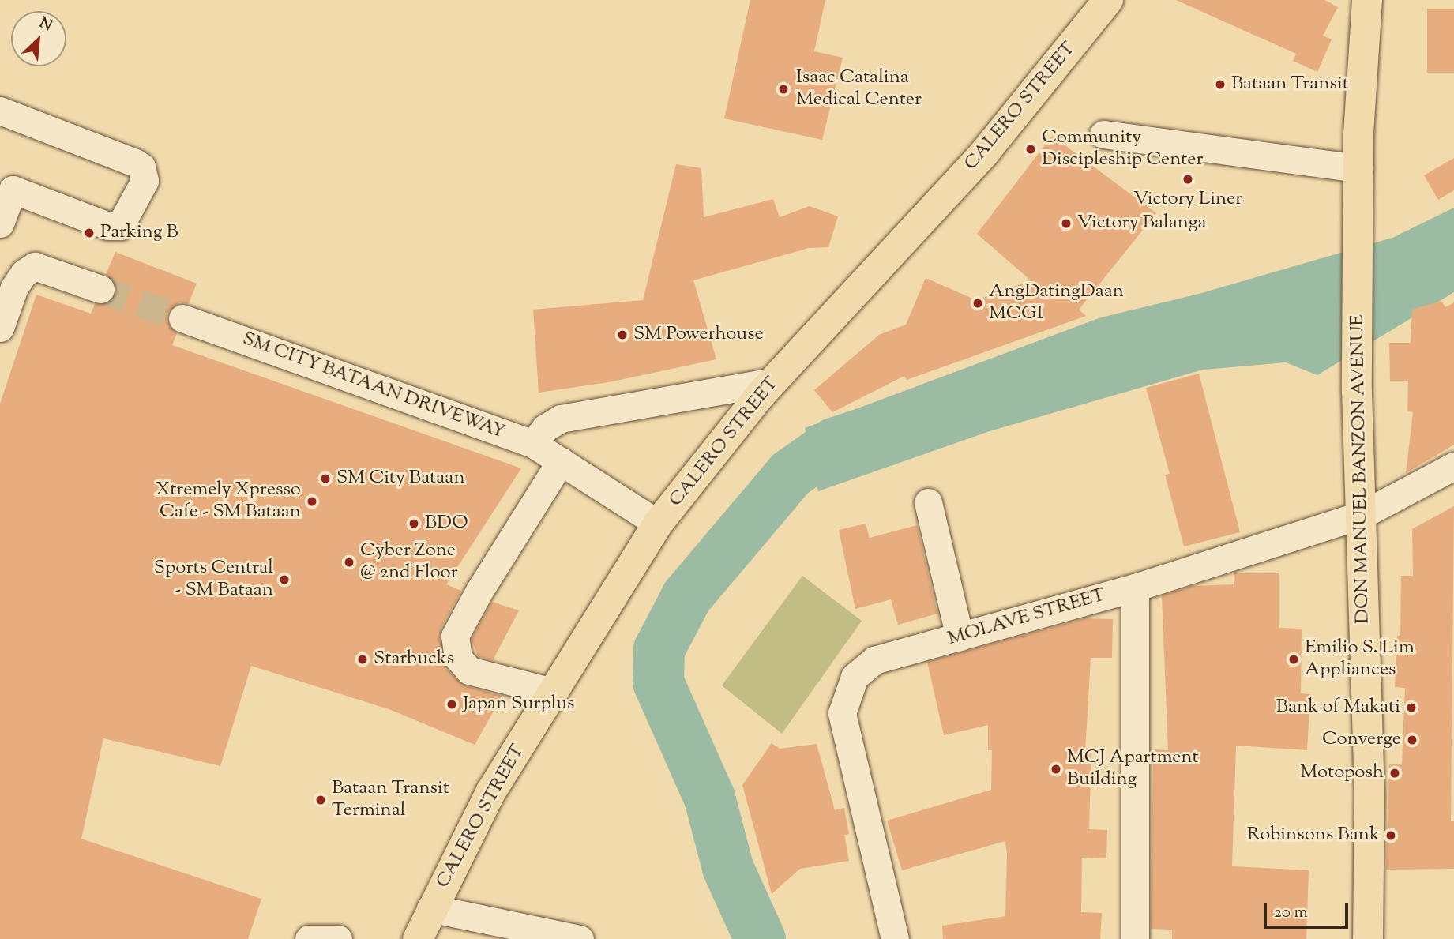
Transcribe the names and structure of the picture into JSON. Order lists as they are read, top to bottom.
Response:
{
  "streets": {
    "main road": ["CALERO STREET", "DON MANUEL BANZON AVENUE"],
    "street": ["SM CITY BATAAN DRIVEWAY", "MOLAVE STREET"]
  },
  "crossings": [
    ["CALERO STREET", "SM CITY BATAAN DRIVEWAY"],
    ["DON MANUEL BANZON AVENUE", "MOLAVE STREET"]
  ],
  "places": [
    "Bataan Transit",
    "Isaac Catalina Medical Center",
    "Community Discipleship Center",
    "Victory Liner",
    "Victory Balanga",
    "Parking B",
    "AngDatingDaan MCGI",
    "SM Powerhouse",
    "SM City Bataan",
    "Xtremely Xpresso Cafe - SM Bataan",
    "BDO",
    "Cyber Zone @ 2nd Floor",
    "Sports Central - SM Bataan",
    "Starbucks",
    "Emilio S. Lim Appliances",
    "Japan Surplus",
    "Bank of Makati",
    "Converge",
    "MCJ Apartment Building",
    "Motoposh",
    "Bataan Transit Terminal",
    "Robinsons Bank"
  ],
  "scale_bar": "20 m",
  "north": "top right"
}
